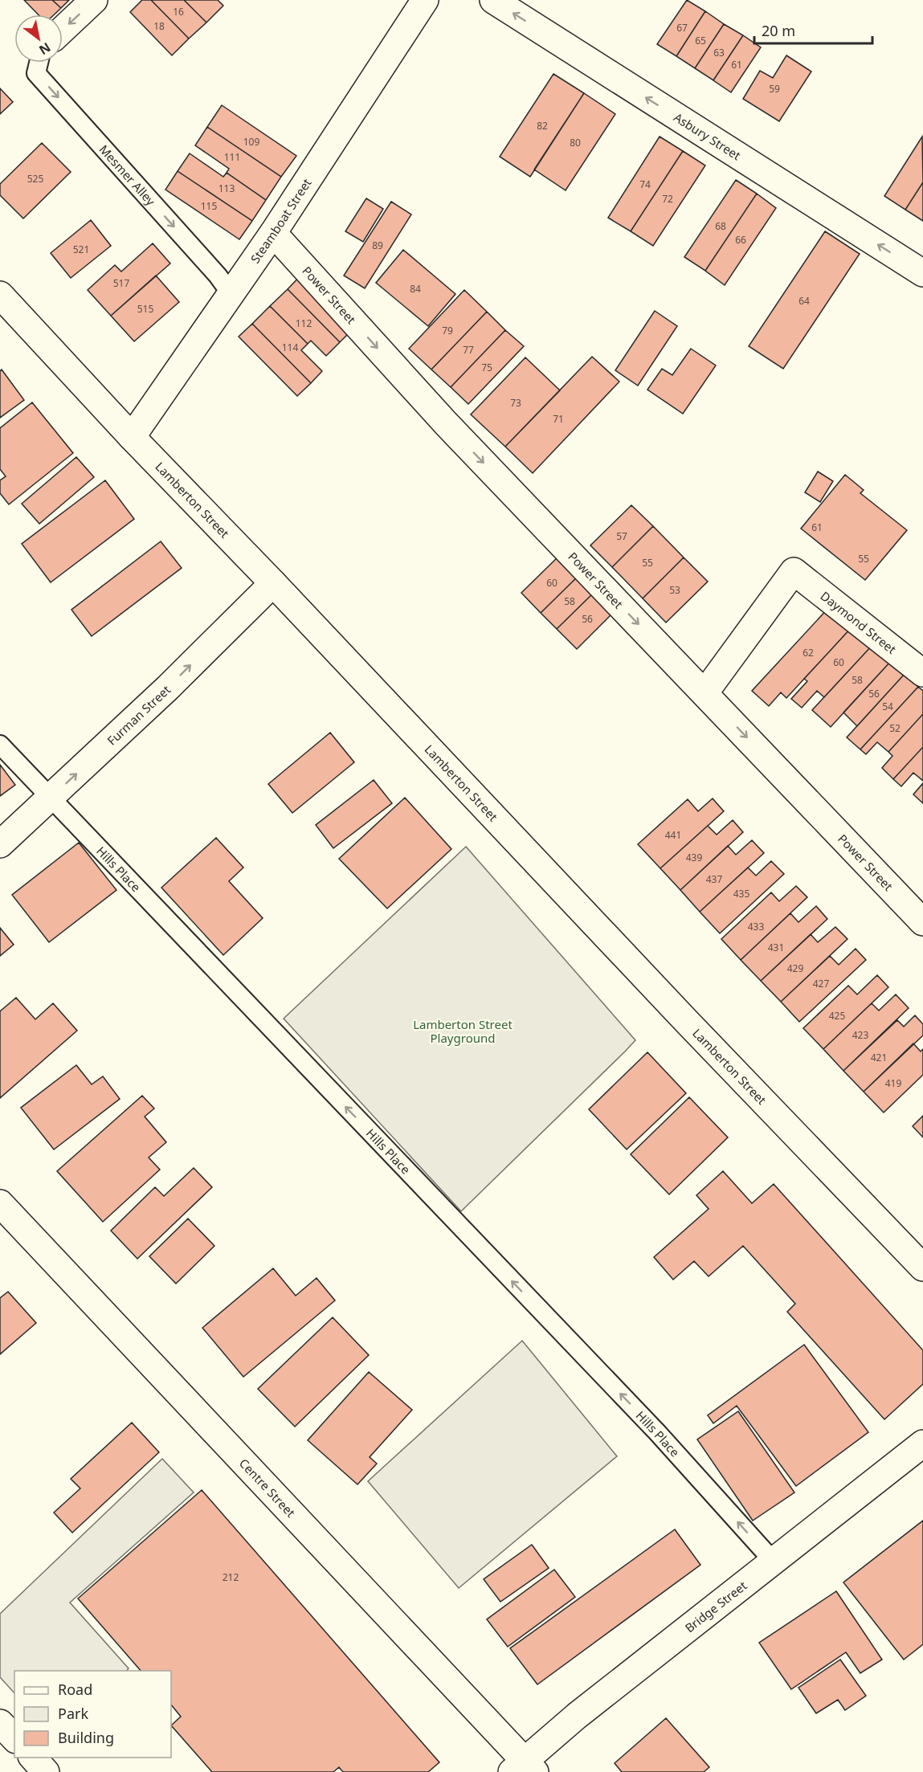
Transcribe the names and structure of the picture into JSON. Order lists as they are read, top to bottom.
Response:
{
  "streets": {
    "street": [
      "Asbury Street",
      "Steamboat Street",
      "Power Street",
      "Lamberton Street",
      "Daymond Street",
      "Furman Street",
      "Centre Street",
      "Bridge Street"
    ],
    "lane": ["Mesmer Alley", "Hills Place"]
  },
  "crossings": [
    ["Mesmer Alley", "Steamboat Street"],
    ["Steamboat Street", "Power Street"],
    ["Steamboat Street", "Lamberton Street"],
    ["Power Street", "Daymond Street"],
    ["Lamberton Street", "Furman Street"],
    ["Furman Street", "Hills Place"],
    ["Hills Place", "Bridge Street"],
    ["Centre Street", "Bridge Street"]
  ],
  "one_way": [
    "Asbury Street",
    "Mesmer Alley",
    "Power Street",
    "Furman Street",
    "Hills Place"
  ],
  "parks": ["Lamberton Street Playground"],
  "house_numbers": [
    "16",
    "18",
    "67",
    "65",
    "63",
    "61",
    "59",
    "82",
    "109",
    "80",
    "111",
    "525",
    "74",
    "113",
    "72",
    "115",
    "68",
    "66",
    "89",
    "521",
    "517",
    "84",
    "64",
    "515",
    "112",
    "79",
    "114",
    "77",
    "75",
    "73",
    "71",
    "61",
    "57",
    "55",
    "55",
    "60",
    "53",
    "58",
    "56",
    "62",
    "60",
    "58",
    "56",
    "54",
    "52",
    "441",
    "439",
    "437",
    "435",
    "433",
    "431",
    "429",
    "427",
    "425",
    "423",
    "421",
    "419",
    "212"
  ],
  "legend": ["Road", "Park", "Building"],
  "scale_bar": "20 m",
  "north": "bottom right"
}
